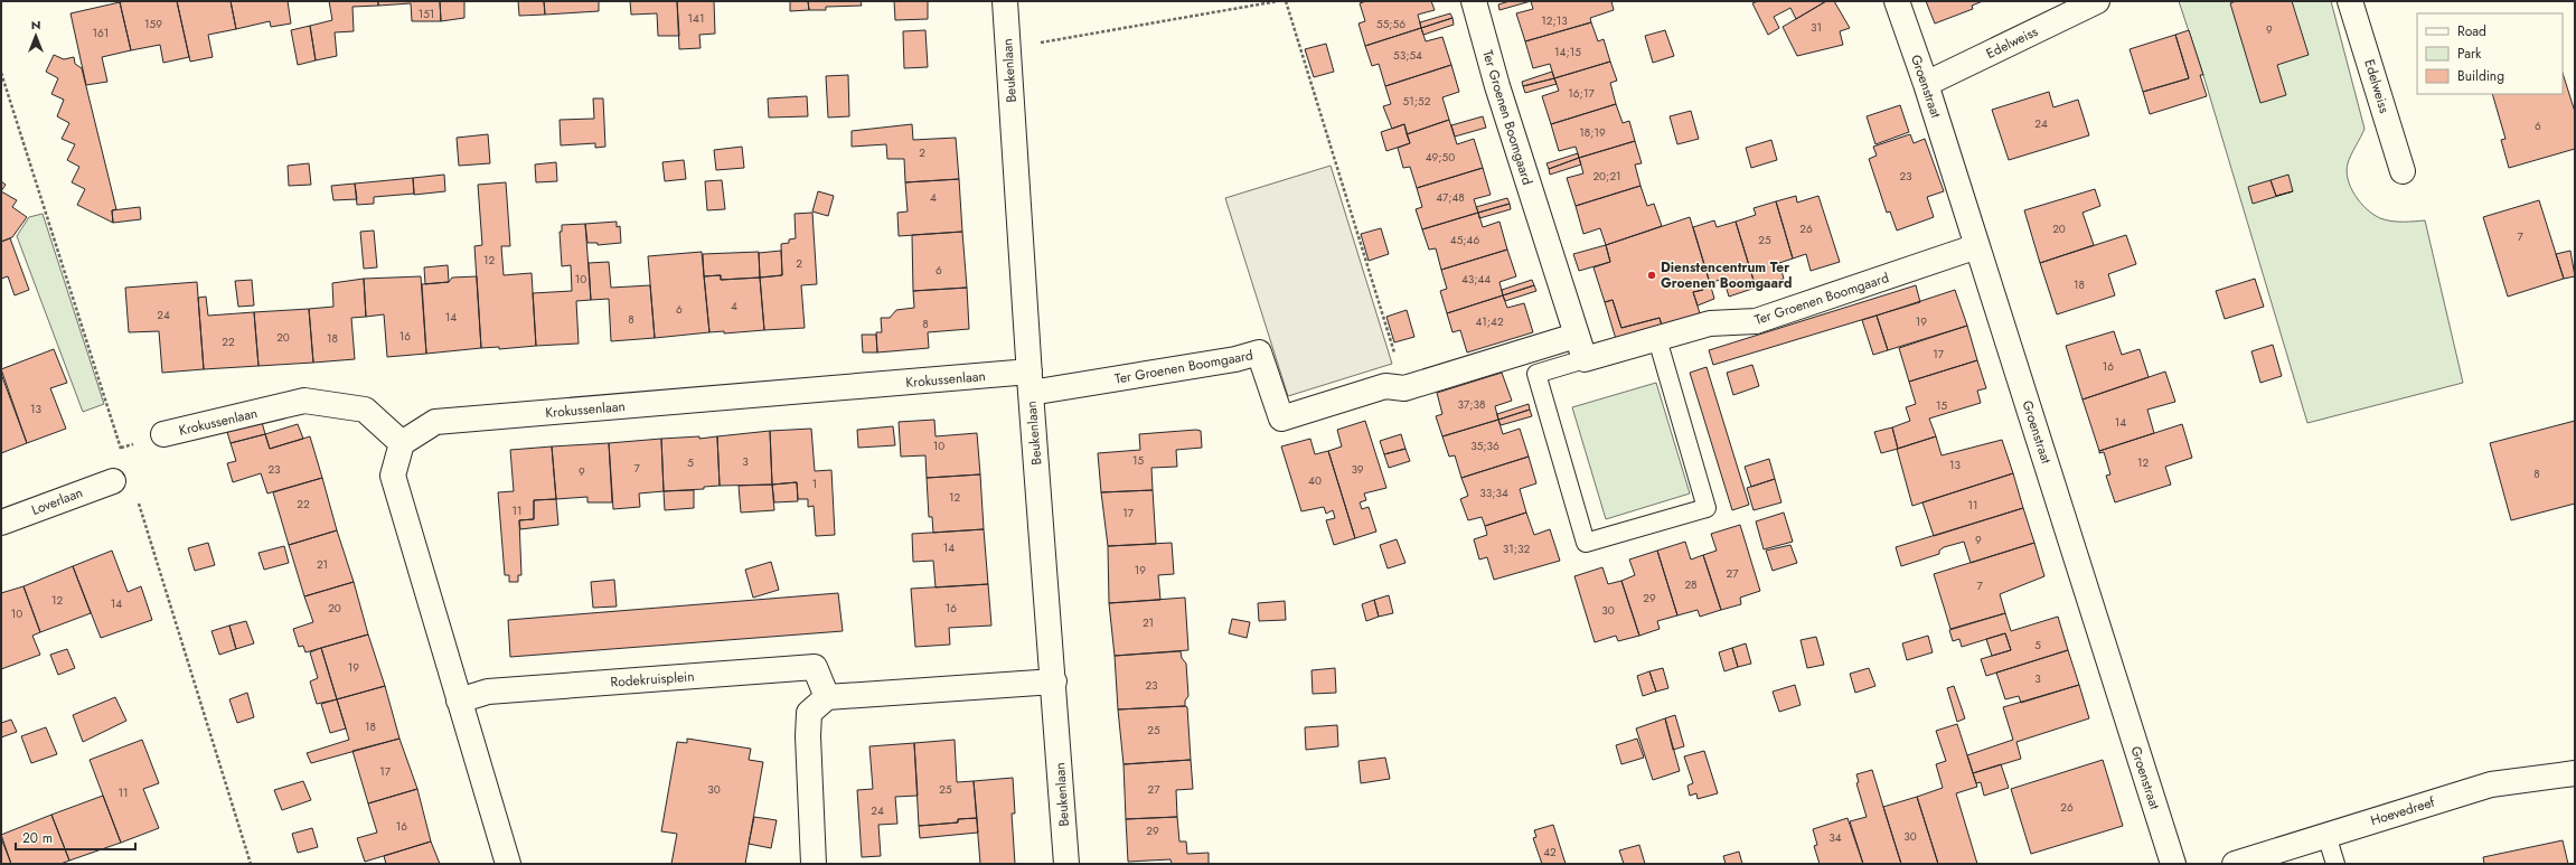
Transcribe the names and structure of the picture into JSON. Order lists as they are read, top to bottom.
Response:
{
  "streets": {
    "street": [
      "Edelweiss",
      "Beukenlaan",
      "Groenstraat",
      "Ter Groenen Boomgaard",
      "Krokussenlaan",
      "Loverlaan",
      "Rodekruisplein",
      "Hoevedreef"
    ]
  },
  "crossings": [
    ["Edelweiss", "Groenstraat"],
    ["Beukenlaan", "Ter Groenen Boomgaard"],
    ["Beukenlaan", "Krokussenlaan"],
    ["Groenstraat", "Ter Groenen Boomgaard"],
    ["Ter Groenen Boomgaard", "Krokussenlaan"]
  ],
  "places": ["Dienstencentrum Ter Groenen Boomgaard"],
  "house_numbers": [
    "151",
    "141",
    "12;13",
    "159",
    "55;56",
    "31",
    "9",
    "161",
    "14;15",
    "53;54",
    "16;17",
    "51;52",
    "24",
    "6",
    "18;19",
    "2",
    "49;50",
    "20;21",
    "23",
    "4",
    "47;48",
    "26",
    "20",
    "7",
    "45;46",
    "25",
    "12",
    "2",
    "6",
    "10",
    "43;44",
    "18",
    "4",
    "6",
    "24",
    "14",
    "8",
    "41;42",
    "19",
    "8",
    "16",
    "20",
    "18",
    "22",
    "17",
    "16",
    "37;38",
    "15",
    "13",
    "14",
    "10",
    "35;36",
    "15",
    "3",
    "5",
    "12",
    "13",
    "7",
    "23",
    "39",
    "9",
    "8",
    "40",
    "1",
    "33;34",
    "12",
    "22",
    "11",
    "11",
    "17",
    "9",
    "14",
    "31;32",
    "21",
    "19",
    "27",
    "28",
    "7",
    "29",
    "12",
    "14",
    "20",
    "16",
    "30",
    "10",
    "21",
    "5",
    "19",
    "3",
    "23",
    "18",
    "25",
    "17",
    "30",
    "25",
    "27",
    "11",
    "26",
    "24",
    "16",
    "29",
    "30",
    "34",
    "42"
  ],
  "legend": ["Road", "Park", "Building"],
  "scale_bar": "20 m",
  "north": "top"
}
